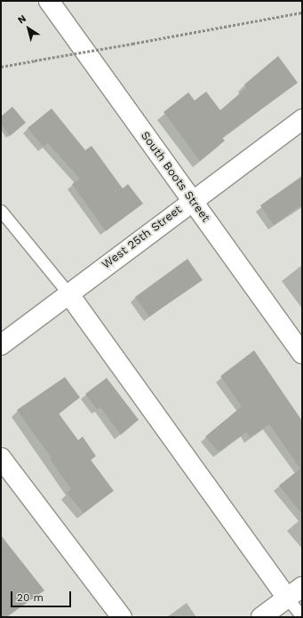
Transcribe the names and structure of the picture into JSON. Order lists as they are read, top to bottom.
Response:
{
  "streets": {
    "street": ["South Boots Street", "West 25th Street"]
  },
  "crossings": [
    ["South Boots Street", "West 25th Street"]
  ],
  "scale_bar": "20 m",
  "north": "top left"
}
